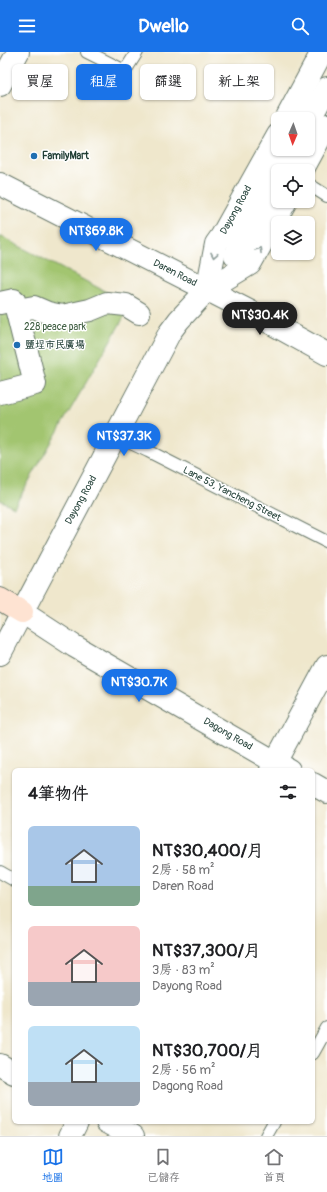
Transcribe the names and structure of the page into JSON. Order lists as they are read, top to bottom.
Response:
{
  "streets": {
    "street": ["Dayong Road", "Daren Road", "Dagong Road"],
    "lane": ["Lane 53, Yancheng Street"]
  },
  "crossings": [
    ["Dayong Road", "Daren Road"],
    ["Dayong Road", "Lane 53, Yancheng Street"],
    ["Dayong Road", "Dagong Road"]
  ],
  "parks": ["228 peace park"],
  "places": ["FamilyMart", "鹽埕市民廣場"],
  "north": "bottom",
  "page": {
    "header": "Dwello",
    "chip": [
      "買屋",
      "租屋",
      "篩選",
      "新上架"
    ],
    "price": [
      "NT$69.8K",
      "NT$30.4K",
      "NT$37.3K",
      "NT$30.7K"
    ],
    "heading": "4筆物件",
    "list": [
      {
        "name": "NT$30,400/月",
        "note": "2房 · 58 m² · Daren Road"
      },
      {
        "name": "NT$37,300/月",
        "note": "3房 · 83 m² · Dayong Road"
      },
      {
        "name": "NT$30,700/月",
        "note": "2房 · 56 m² · Dagong Road"
      }
    ],
    "tabs": ["地圖", "已儲存", "首頁"]
  }
}
